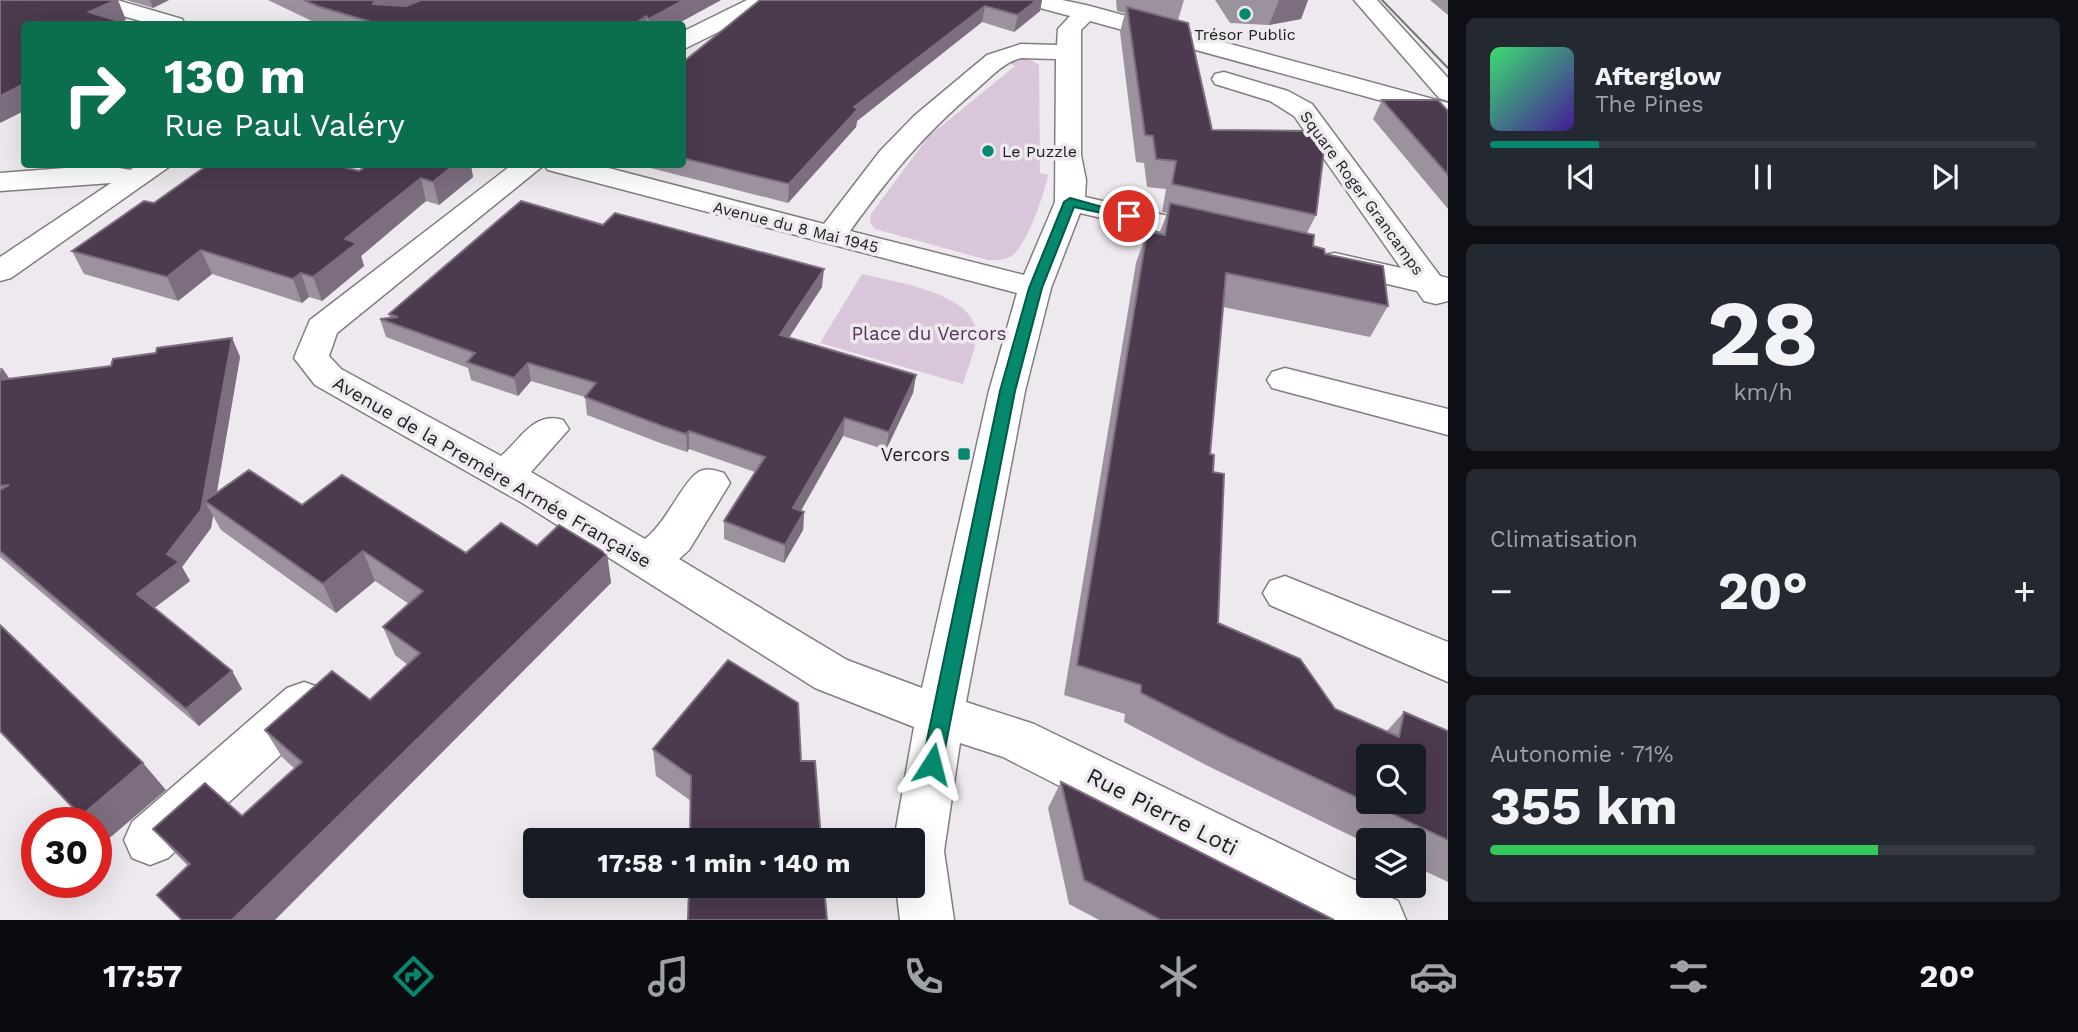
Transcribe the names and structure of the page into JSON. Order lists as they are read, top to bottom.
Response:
{
  "streets": {
    "street": [
      "Square Roger Grancamps",
      "Avenue du 8 Mai 1945",
      "Avenue de la Premère Armée Française",
      "Rue Pierre Loti"
    ]
  },
  "crossings": [
    ["Avenue de la Premère Armée Française", "Rue Pierre Loti"]
  ],
  "parks": ["Place du Vercors"],
  "places": {
    "other": ["Trésor Public", "Le Puzzle"],
    "transit": ["Vercors"]
  },
  "page": {
    "turn": ["130 m", "Rue Paul Valéry"],
    "song": ["Afterglow", "The Pines"],
    "tile": [
      ["28", "km/h"],
      "Climatisation",
      ["Autonomie · 71%", "355 km"]
    ],
    "heat": ["−", "20°", "+"],
    "limit": "30",
    "trip": "17:58 · 1 min · 140 m",
    "tabs": ["17:57", "20°"]
  }
}
